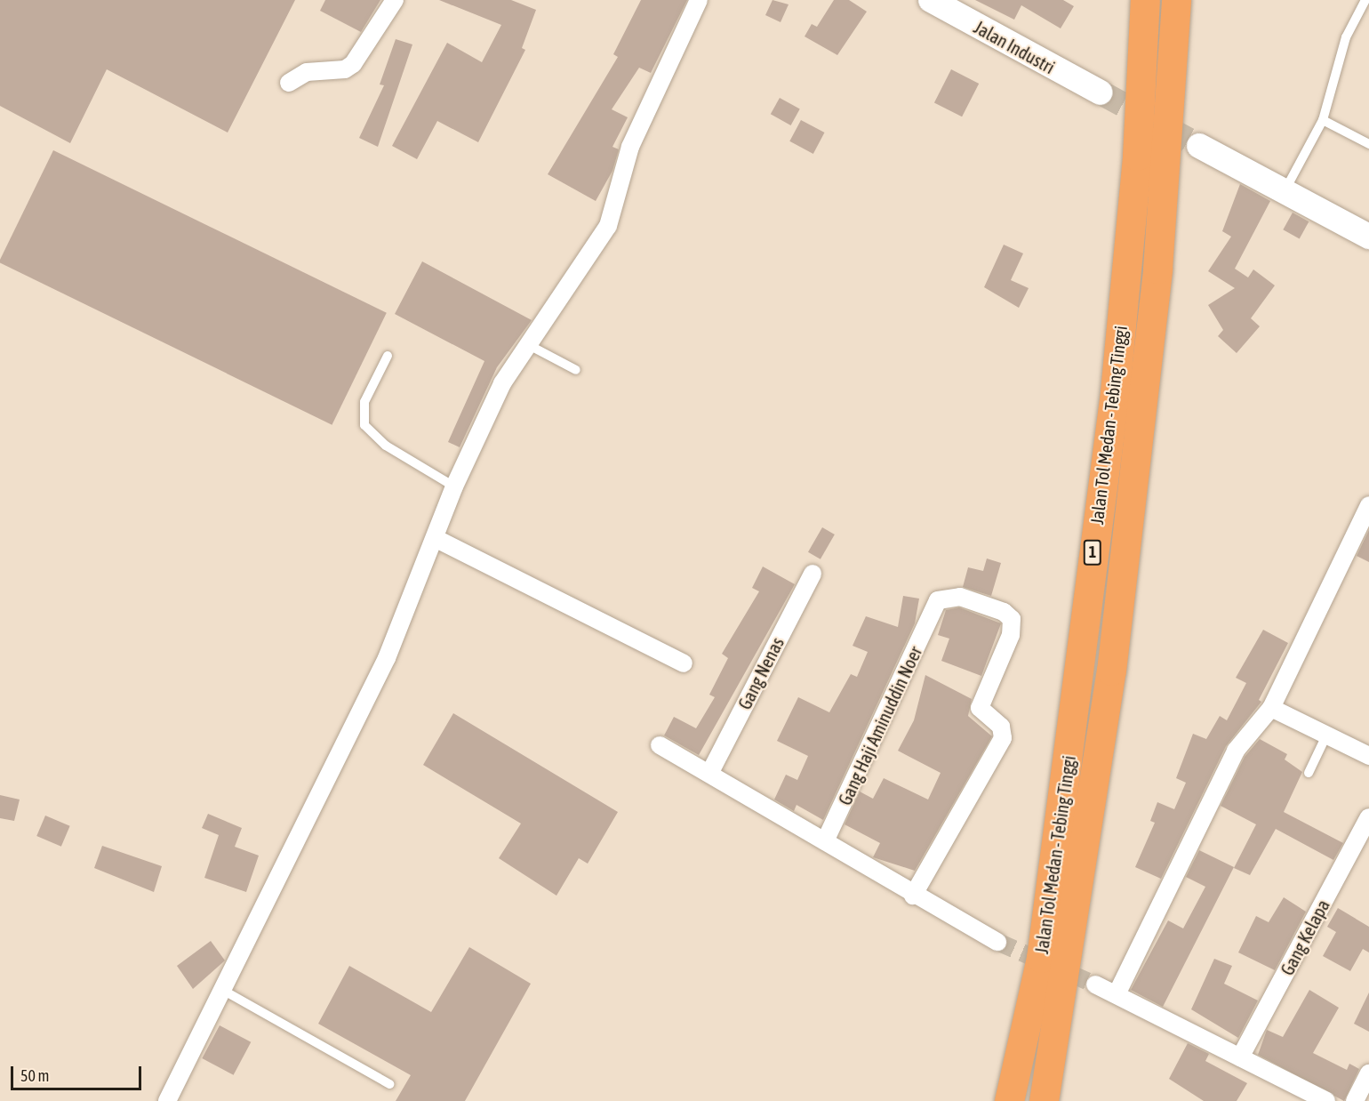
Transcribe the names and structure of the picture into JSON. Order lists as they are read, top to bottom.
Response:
{
  "streets": {
    "highway": ["Jalan Tol Medan - Tebing Tinggi", "1"],
    "street": [
      "Jalan Industri",
      "Gang Nenas",
      "Gang Haji Aminuddin Noer",
      "Gang Kelapa"
    ]
  },
  "scale_bar": "50 m"
}
